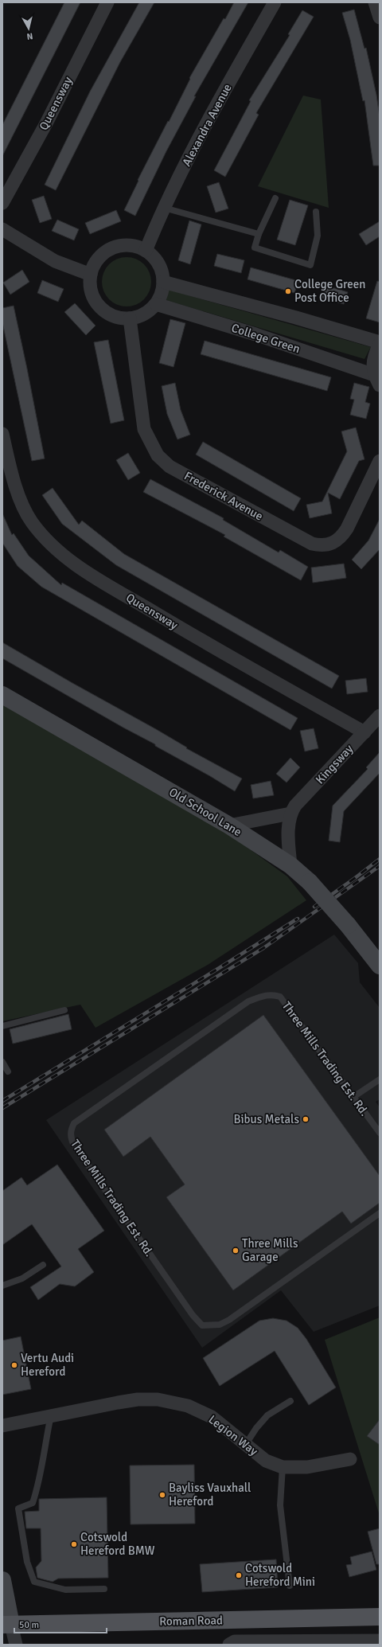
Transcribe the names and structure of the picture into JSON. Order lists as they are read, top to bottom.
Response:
{
  "streets": {
    "main road": ["Roman Road"],
    "street": [
      "Queensway",
      "Alexandra Avenue",
      "College Green",
      "Frederick Avenue",
      "Kingsway",
      "Old School Lane",
      "Legion Way"
    ],
    "lane": ["Three Mills Trading Est. Rd."]
  },
  "crossings": [
    ["Queensway", "Kingsway"],
    ["Alexandra Avenue", "College Green"],
    ["Alexandra Avenue", "Frederick Avenue"],
    ["College Green", "Frederick Avenue"]
  ],
  "places": [
    "College Green Post Office",
    "Bibus Metals",
    "Three Mills Garage",
    "Vertu Audi Hereford",
    "Bayliss Vauxhall Hereford",
    "Cotswold Hereford BMW",
    "Cotswold Hereford Mini"
  ],
  "scale_bar": "50 m",
  "north": "bottom"
}
